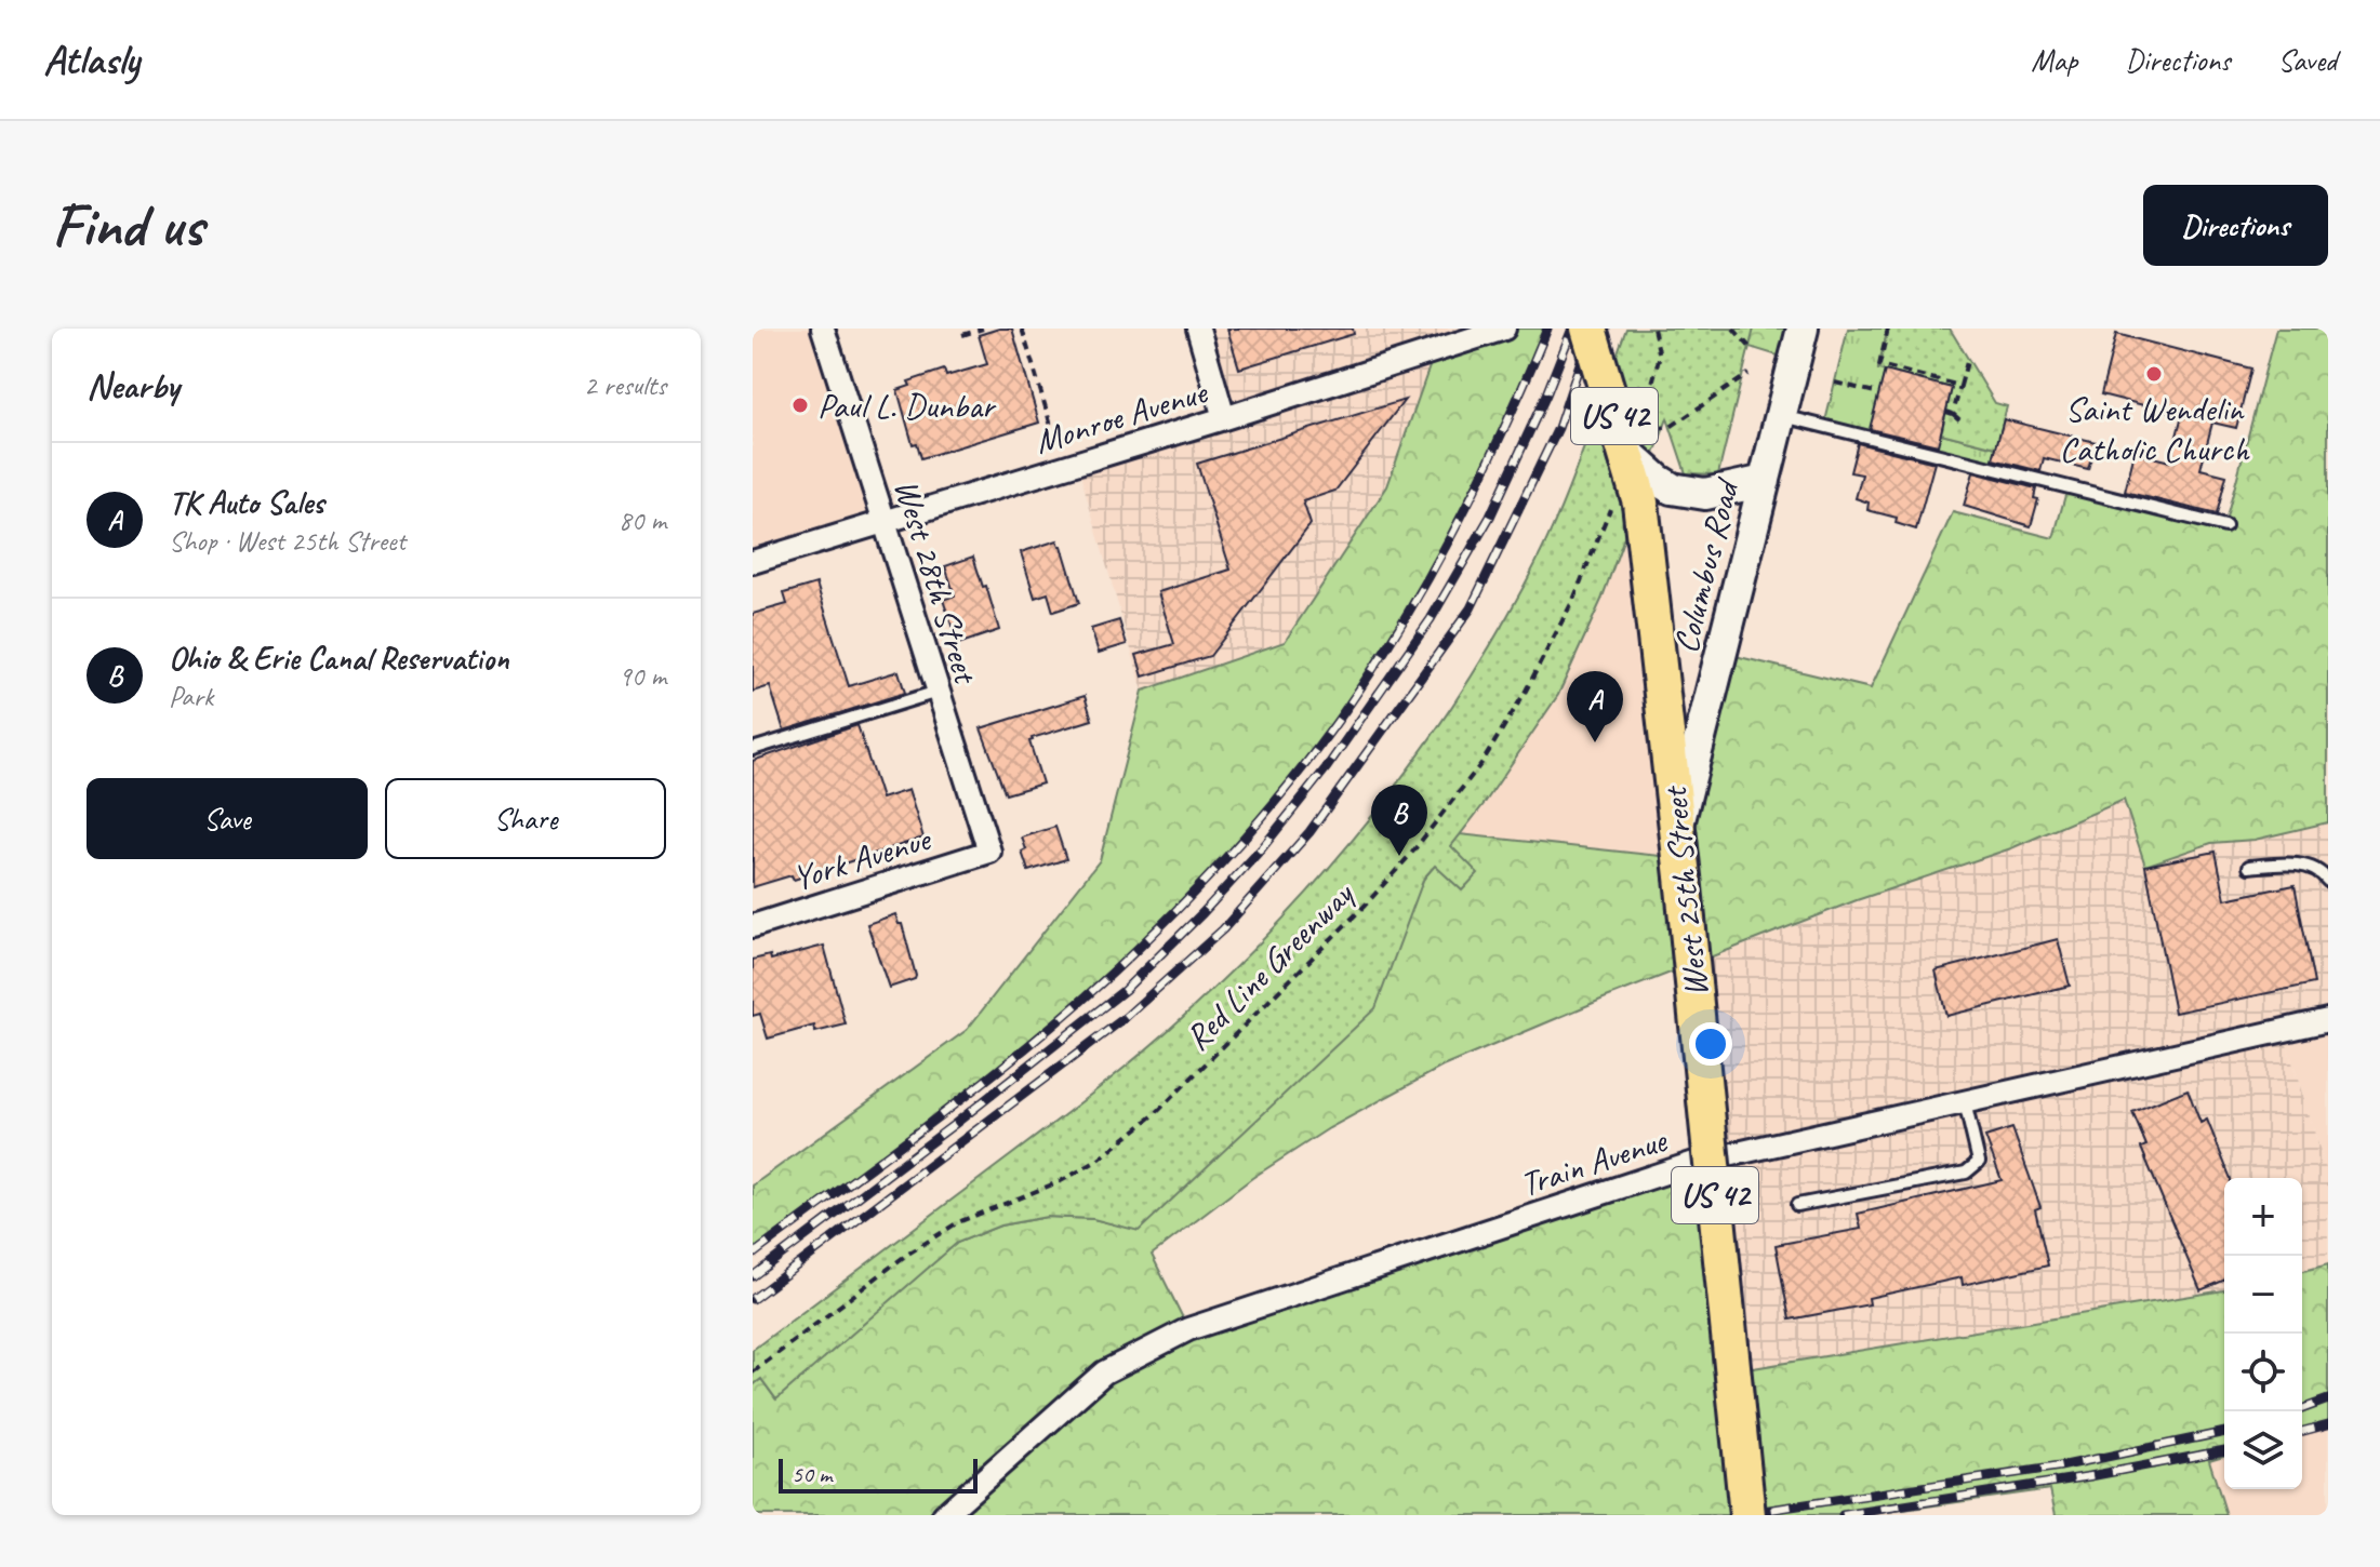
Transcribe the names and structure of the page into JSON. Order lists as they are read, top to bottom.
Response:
{
  "streets": {
    "main road": ["US 42", "West 25th Street"],
    "street": [
      "Monroe Avenue",
      "Columbus Road",
      "West 28th Street",
      "York Avenue",
      "Train Avenue"
    ],
    "path": ["Red Line Greenway"]
  },
  "crossings": [
    ["Monroe Avenue", "West 28th Street"],
    ["Columbus Road", "West 25th Street"],
    ["West 28th Street", "York Avenue"],
    ["West 25th Street", "Red Line Greenway"]
  ],
  "places": ["Saint Wendelin Catholic Church", "Paul L. Dunbar"],
  "scale_bar": "50 m",
  "page": {
    "header": "Atlasly",
    "nav": ["Map", "Directions", "Saved"],
    "buttons": [
      "Directions",
      ["Save", "Share"]
    ],
    "title": "Find us",
    "heading": ["Nearby", "2 results"],
    "list": [
      {
        "mark": "A",
        "name": "TK Auto Sales",
        "note": "Shop · West 25th Street",
        "value": "80 m"
      },
      {
        "mark": "B",
        "name": "Ohio & Erie Canal Reservation",
        "note": "Park",
        "value": "90 m"
      }
    ],
    "pins": ["A", "B"],
    "map_buttons": ["+", "−"],
    "scale": "50 m"
  }
}
